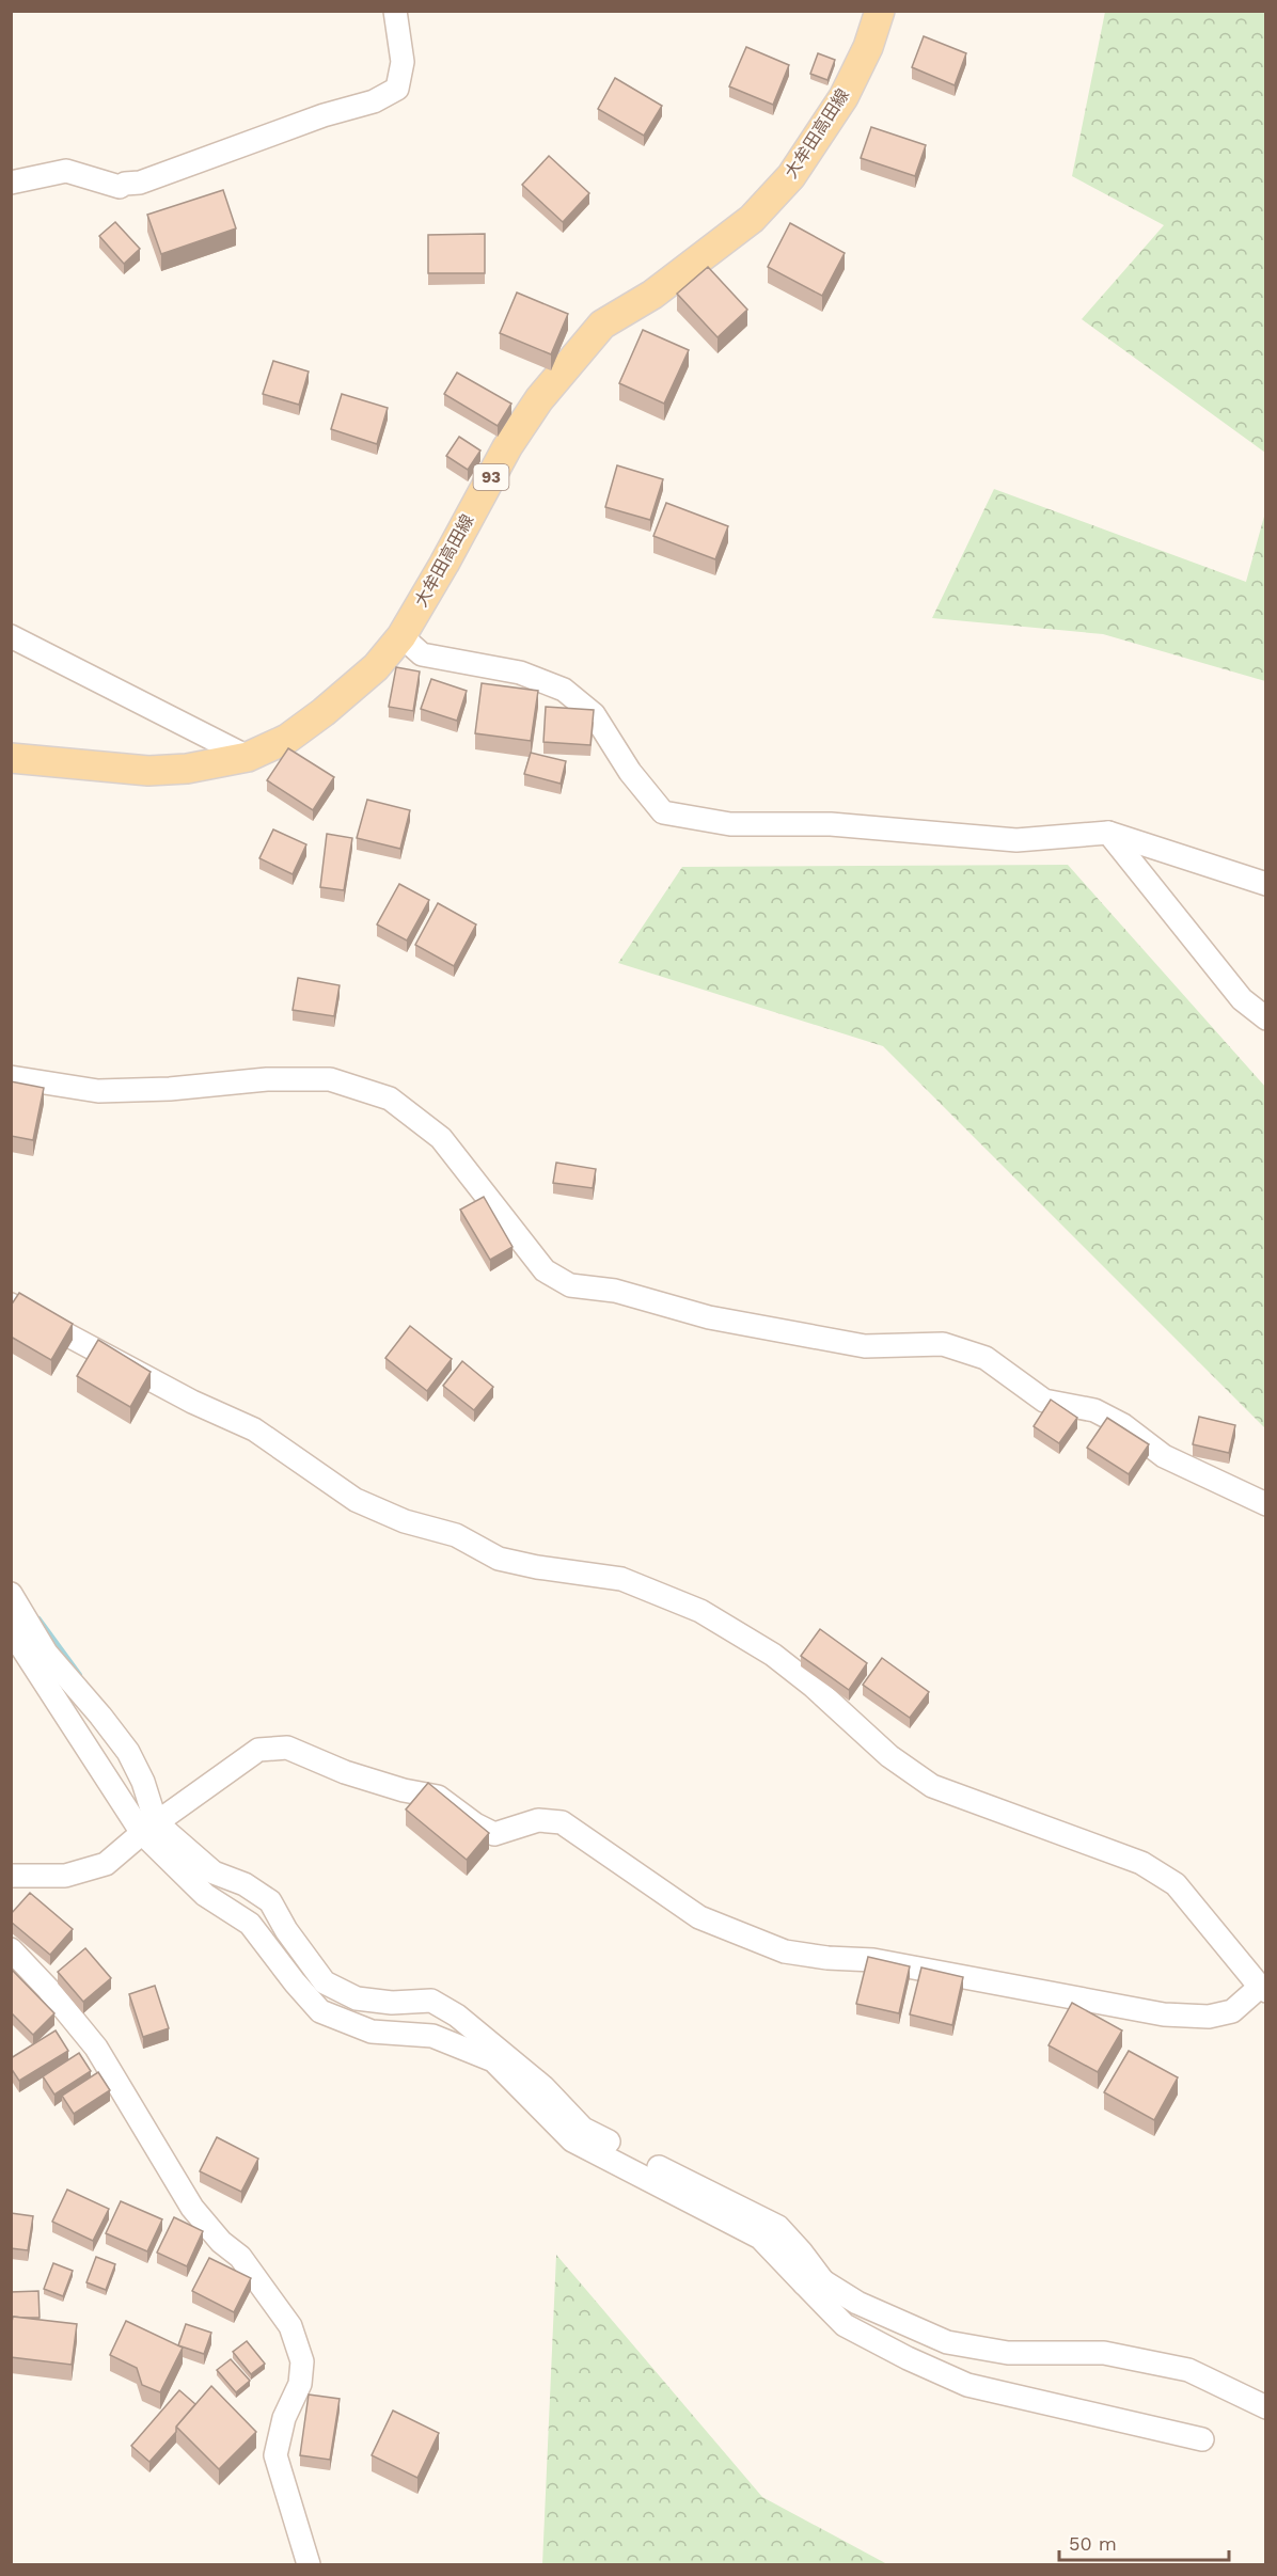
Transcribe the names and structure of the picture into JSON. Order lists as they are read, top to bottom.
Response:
{
  "streets": {
    "main road": ["大牟田高田線", "93"]
  },
  "scale_bar": "50 m"
}
